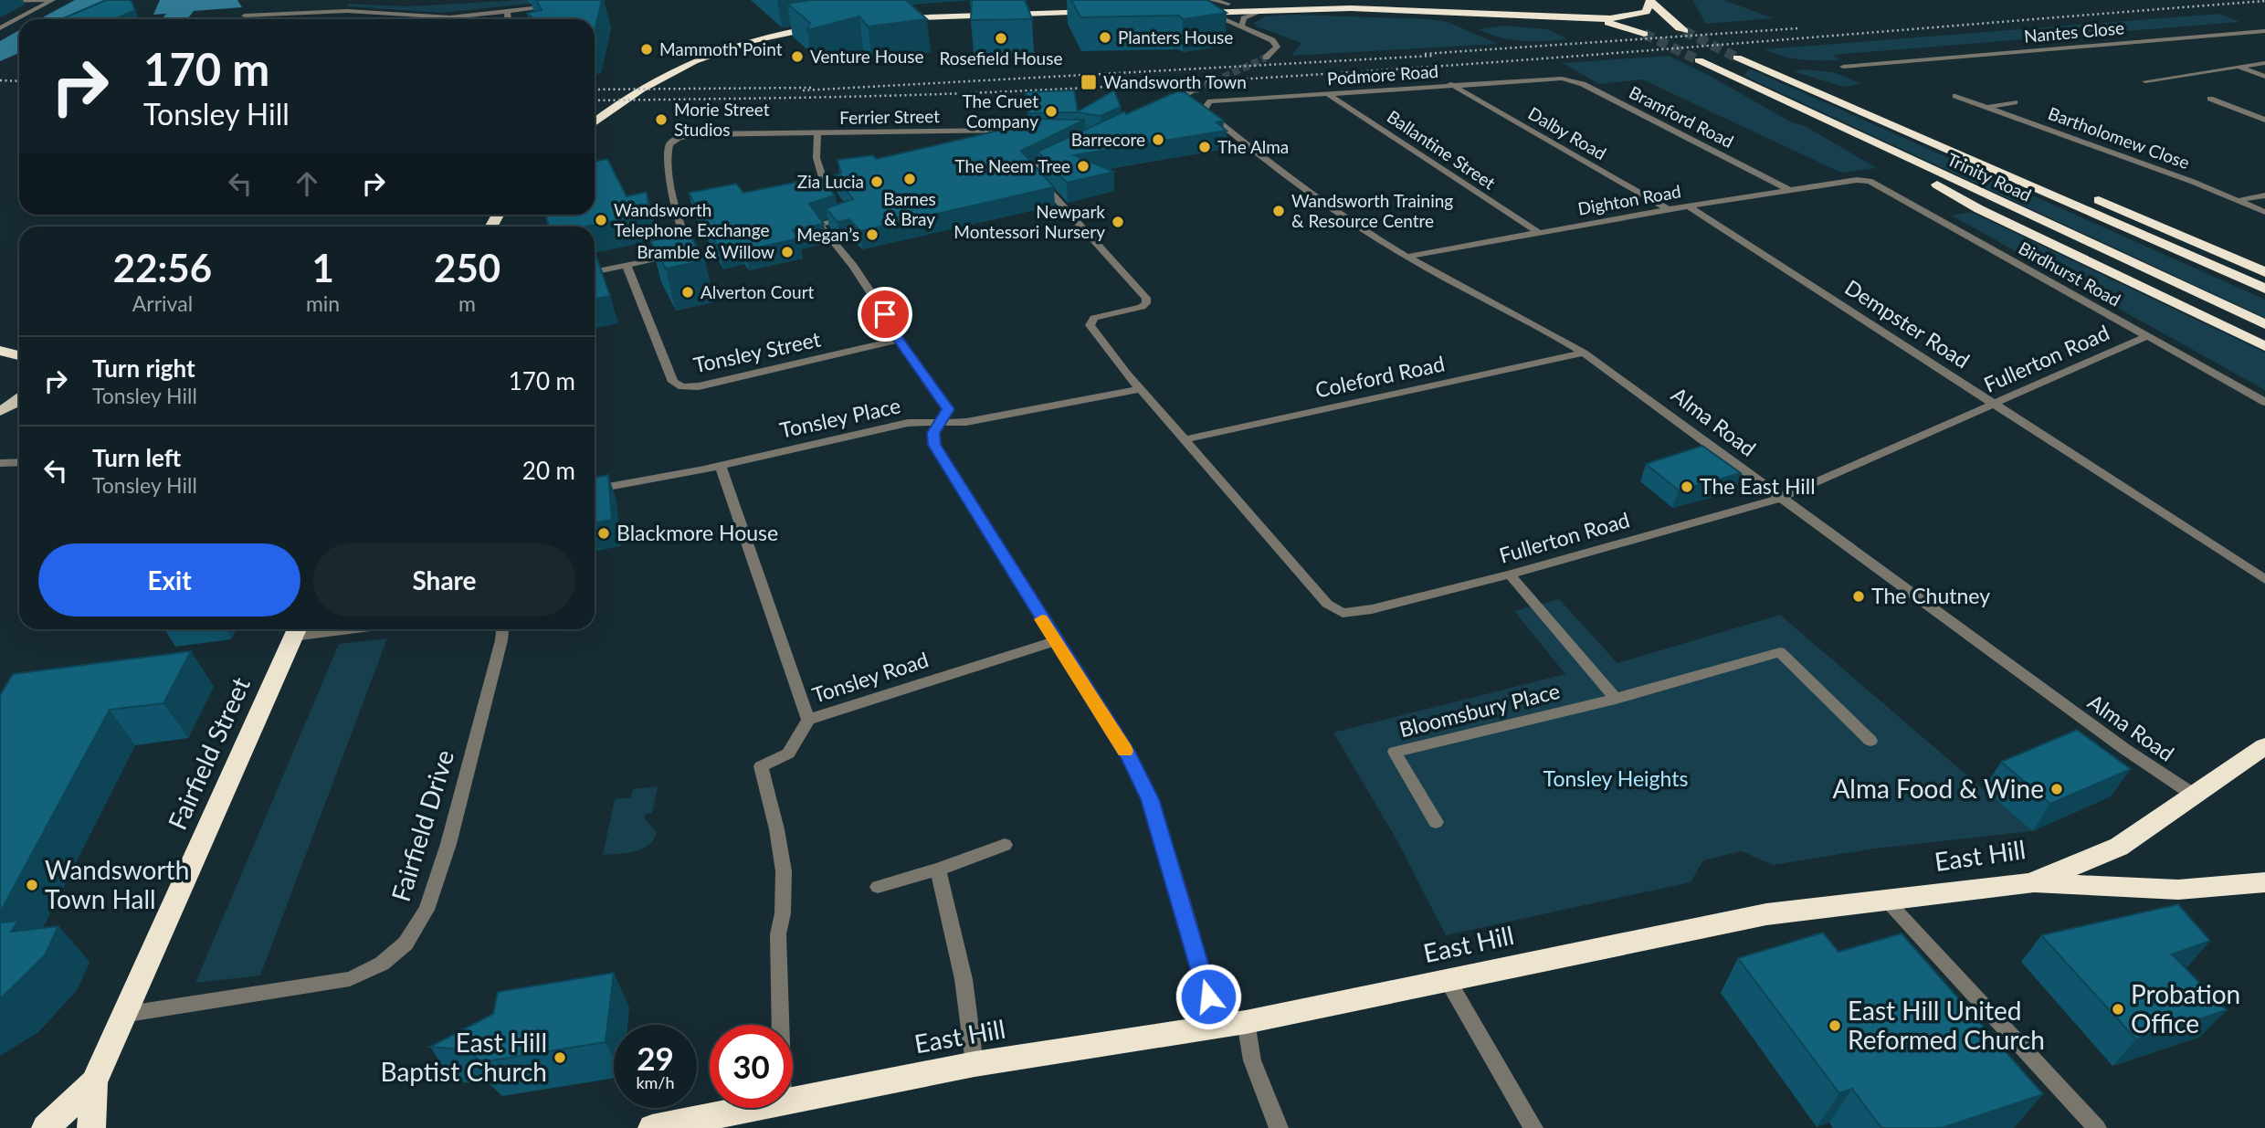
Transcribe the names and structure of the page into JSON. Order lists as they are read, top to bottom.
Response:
{
  "streets": {
    "highway": ["Trinity Road", "Fairfield Street", "East Hill"],
    "street": [
      "Nantes Close",
      "Podmore Road",
      "Ferrier Street",
      "Bramford Road",
      "Dalby Road",
      "Bartholomew Close",
      "Ballantine Street",
      "Dighton Road",
      "Birdhurst Road",
      "Dempster Road",
      "Tonsley Street",
      "Fullerton Road",
      "Coleford Road",
      "Tonsley Place",
      "Alma Road",
      "Tonsley Road",
      "Bloomsbury Place",
      "Fairfield Drive"
    ]
  },
  "crossings": [
    ["Podmore Road", "Bramford Road"],
    ["Podmore Road", "Dalby Road"],
    ["Podmore Road", "Ballantine Street"],
    ["Podmore Road", "Alma Road"],
    ["Ferrier Street", "Tonsley Street"],
    ["Bramford Road", "Dighton Road"],
    ["Dalby Road", "Dighton Road"],
    ["Ballantine Street", "Dighton Road"],
    ["Dighton Road", "Birdhurst Road"],
    ["Dighton Road", "Dempster Road"],
    ["Dighton Road", "Alma Road"],
    ["Birdhurst Road", "Fullerton Road"],
    ["Dempster Road", "Fullerton Road"],
    ["Fullerton Road", "Coleford Road"],
    ["Fullerton Road", "Tonsley Place"],
    ["Fullerton Road", "Alma Road"],
    ["Coleford Road", "Alma Road"],
    ["Tonsley Place", "Tonsley Road"],
    ["Alma Road", "East Hill"],
    ["Fairfield Street", "Fairfield Drive"]
  ],
  "parks": ["Tonsley Heights"],
  "places": {
    "other": [
      "Planters House",
      "Rosefield House",
      "Mammoth Point",
      "Venture House",
      "The Cruet Company",
      "Morie Street Studios",
      "Barrecore",
      "The Alma",
      "The Neem Tree",
      "Barnes & Bray",
      "Zia Lucia",
      "Wandsworth Training & Resource Centre",
      "Wandsworth Telephone Exchange",
      "Newpark Montessori Nursery",
      "Megan’s",
      "Bramble & Willow",
      "Alverton Court",
      "The East Hill",
      "Blackmore House",
      "The Chutney",
      "Alma Food & Wine",
      "Wandsworth Town Hall",
      "Probation Office",
      "East Hill United Reformed Church",
      "East Hill Baptist Church"
    ],
    "transit": ["Wandsworth Town"]
  },
  "page": {
    "turn": ["170 m", "Tonsley Hill"],
    "eta": [
      "22:56",
      "Arrival",
      "1",
      "min",
      "250",
      "m"
    ],
    "list": [
      {
        "name": "Turn right",
        "note": "Tonsley Hill",
        "value": "170 m"
      },
      {
        "name": "Turn left",
        "note": "Tonsley Hill",
        "value": "20 m"
      }
    ],
    "buttons": ["Exit", "Share"],
    "speed": "29 km/h",
    "limit": "30"
  }
}
